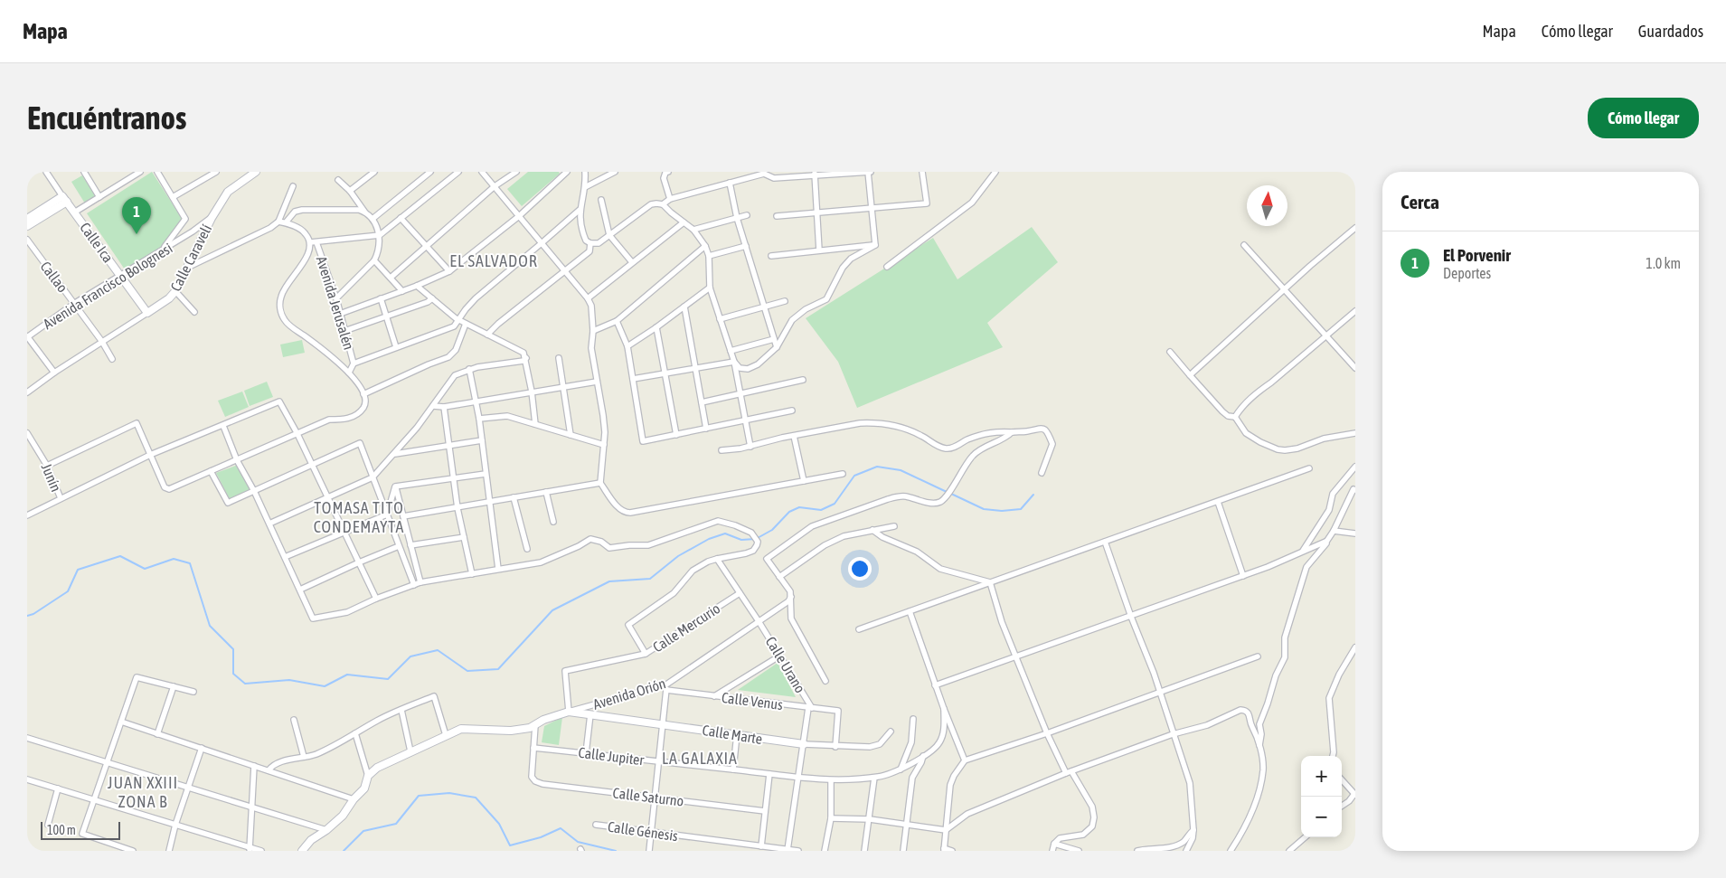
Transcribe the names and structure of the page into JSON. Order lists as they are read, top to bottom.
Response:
{
  "streets": {
    "street": [
      "Calle Ica",
      "Calle Caravelí",
      "Callao",
      "Avenida Francisco Bolognesi",
      "Avenida Jerusalén",
      "Junín",
      "Calle Mercurio",
      "Calle Urano",
      "Avenida Orión",
      "Calle Venus",
      "Calle Marte",
      "Calle Jupiter",
      "Calle Saturno",
      "Calle Génesis"
    ]
  },
  "crossings": [
    ["Calle Ica", "Calle Caravelí"],
    ["Calle Ica", "Avenida Francisco Bolognesi"],
    ["Calle Caravelí", "Avenida Francisco Bolognesi"],
    ["Callao", "Avenida Francisco Bolognesi"],
    ["Calle Mercurio", "Calle Urano"],
    ["Calle Mercurio", "Avenida Orión"],
    ["Calle Mercurio", "Calle Marte"],
    ["Calle Urano", "Avenida Orión"],
    ["Calle Urano", "Calle Venus"],
    ["Calle Urano", "Calle Marte"],
    ["Calle Urano", "Calle Jupiter"],
    ["Calle Urano", "Calle Génesis"],
    ["Avenida Orión", "Calle Venus"],
    ["Avenida Orión", "Calle Marte"],
    ["Calle Venus", "Calle Marte"],
    ["Calle Jupiter", "Calle Saturno"]
  ],
  "districts": [
    "EL SALVADOR",
    "TOMASA TITO CONDEMAYTA",
    "LA GALAXIA",
    "JUAN XXIII ZONA B"
  ],
  "scale_bar": "100 m",
  "north": "top",
  "page": {
    "header": "Mapa",
    "nav": ["Mapa", "Cómo llegar", "Guardados"],
    "buttons": "Cómo llegar",
    "title": "Encuéntranos",
    "heading": "Cerca",
    "pins": "1",
    "list": [
      {
        "mark": "1",
        "name": "El Porvenir",
        "note": "Deportes",
        "value": "1.0 km"
      }
    ],
    "map_buttons": ["+", "−"],
    "scale": "100 m"
  }
}
